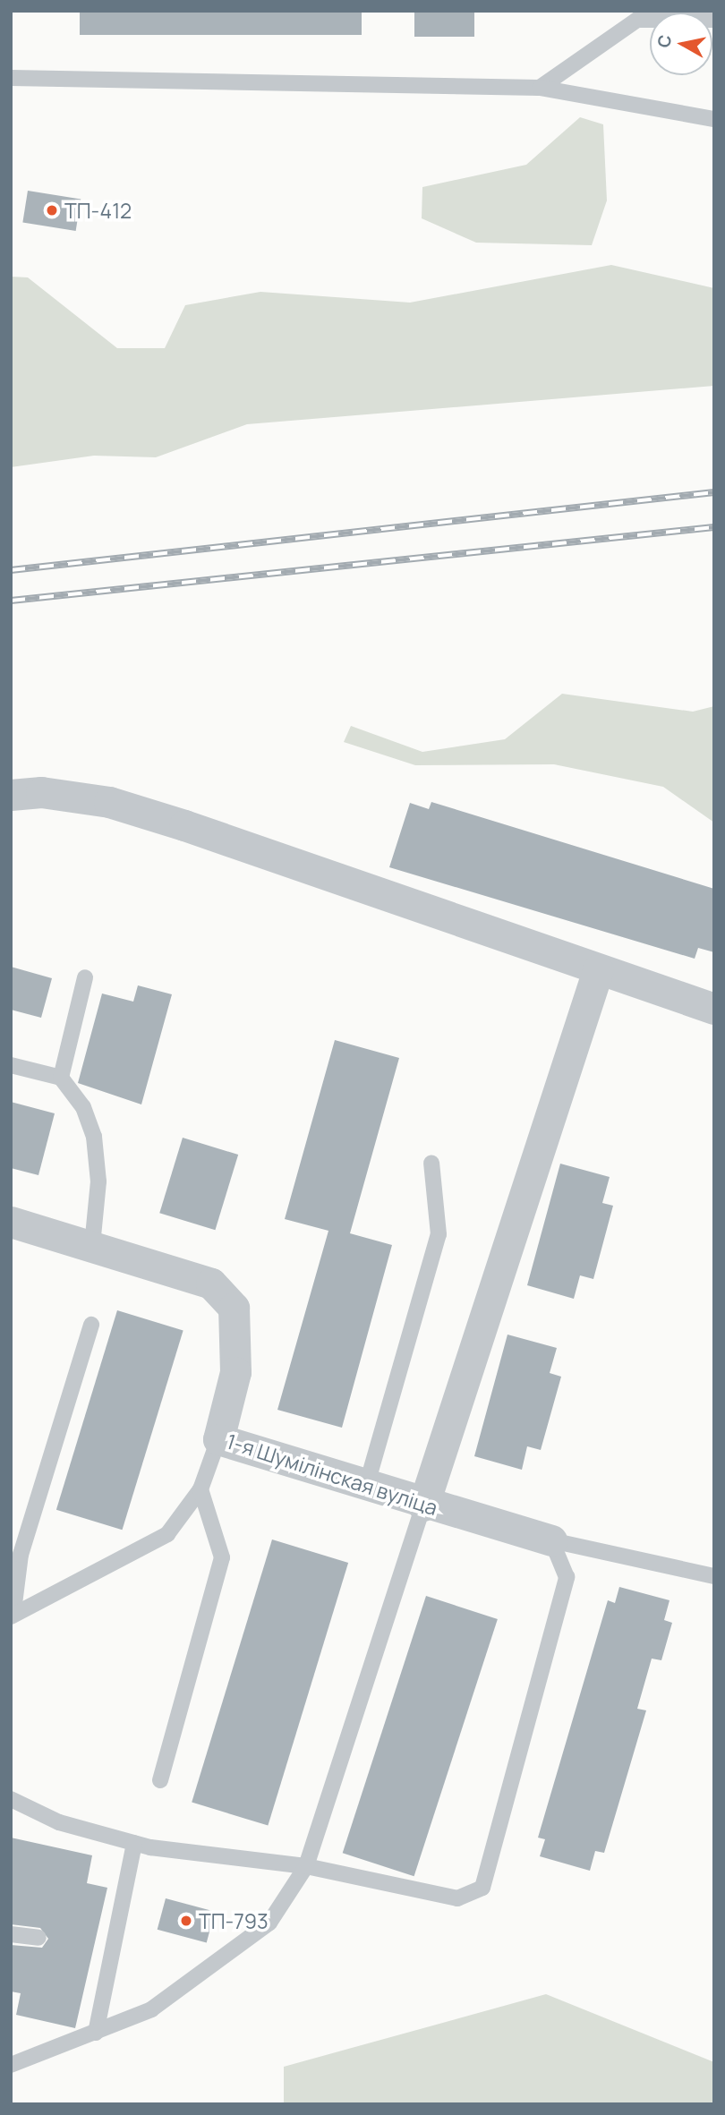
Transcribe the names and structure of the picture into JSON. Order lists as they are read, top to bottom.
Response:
{
  "streets": {
    "street": ["1-я Шумілінская вуліца"]
  },
  "places": ["ТП-412", "ТП-793"],
  "north": "left"
}
